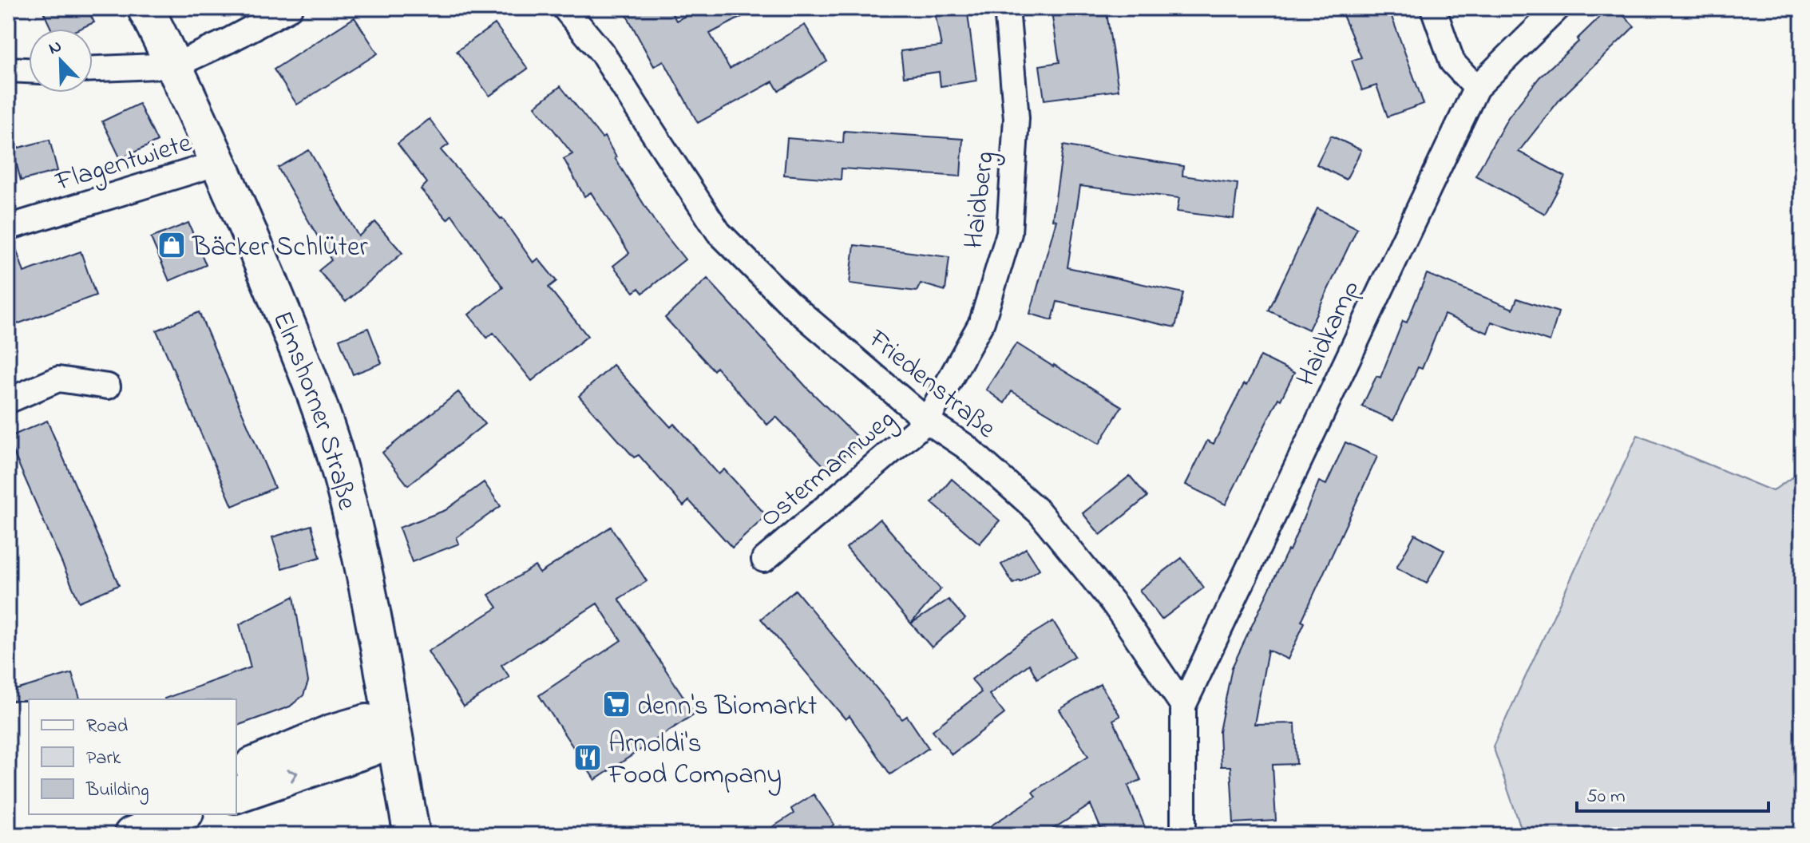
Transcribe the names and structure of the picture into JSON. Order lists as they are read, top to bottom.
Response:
{
  "streets": {
    "main road": ["Elmshorner Straße"],
    "street": [
      "Flagentwiete",
      "Haidberg",
      "Haidkamp",
      "Friedenstraße",
      "Ostermannweg"
    ]
  },
  "crossings": [
    ["Flagentwiete", "Elmshorner Straße"],
    ["Haidberg", "Friedenstraße"],
    ["Haidberg", "Ostermannweg"],
    ["Haidkamp", "Friedenstraße"],
    ["Friedenstraße", "Ostermannweg"]
  ],
  "places": {
    "shop": ["Bäcker Schlüter"],
    "supermarket": ["denn's Biomarkt"],
    "restaurant": ["Arnoldi's Food Company"]
  },
  "legend": ["Road", "Park", "Building"],
  "scale_bar": "50 m",
  "north": "top left"
}
